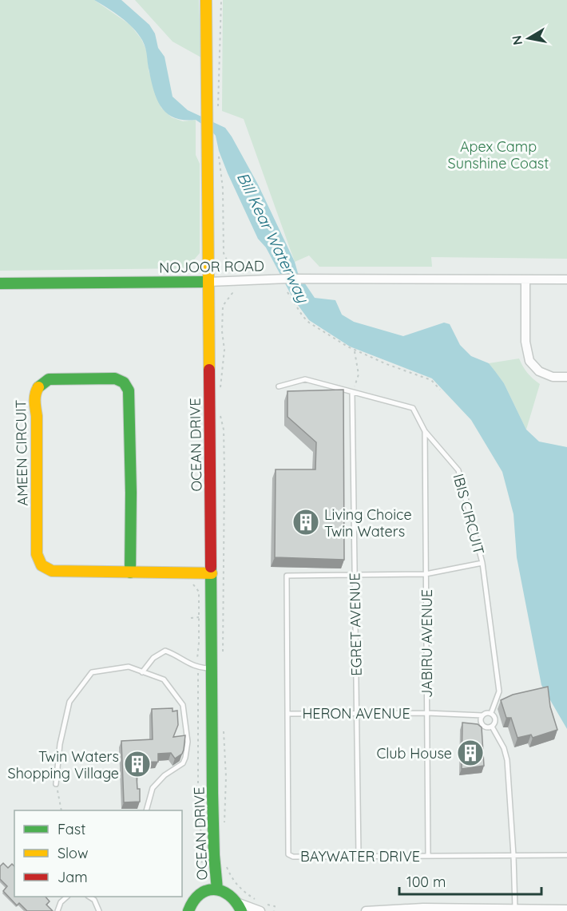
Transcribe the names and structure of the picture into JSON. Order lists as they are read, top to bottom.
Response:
{
  "streets": {
    "street": ["NOJOOR ROAD", "OCEAN DRIVE", "AMEEN CIRCUIT"],
    "lane": [
      "IBIS CIRCUIT",
      "EGRET AVENUE",
      "JABIRU AVENUE",
      "HERON AVENUE",
      "BAYWATER DRIVE"
    ]
  },
  "crossings": [
    ["NOJOOR ROAD", "OCEAN DRIVE"],
    ["OCEAN DRIVE", "AMEEN CIRCUIT"],
    ["IBIS CIRCUIT", "EGRET AVENUE"],
    ["IBIS CIRCUIT", "JABIRU AVENUE"],
    ["IBIS CIRCUIT", "HERON AVENUE"],
    ["EGRET AVENUE", "HERON AVENUE"],
    ["EGRET AVENUE", "BAYWATER DRIVE"],
    ["JABIRU AVENUE", "HERON AVENUE"],
    ["JABIRU AVENUE", "BAYWATER DRIVE"],
    ["HERON AVENUE", "BAYWATER DRIVE"]
  ],
  "water": ["Bill Kear Waterway"],
  "parks": ["Apex Camp Sunshine Coast"],
  "places": {
    "building": ["Living Choice Twin Waters", "Club House", "Twin Waters Shopping Village"]
  },
  "legend": ["Fast", "Slow", "Jam"],
  "scale_bar": "100 m",
  "north": "left"
}
